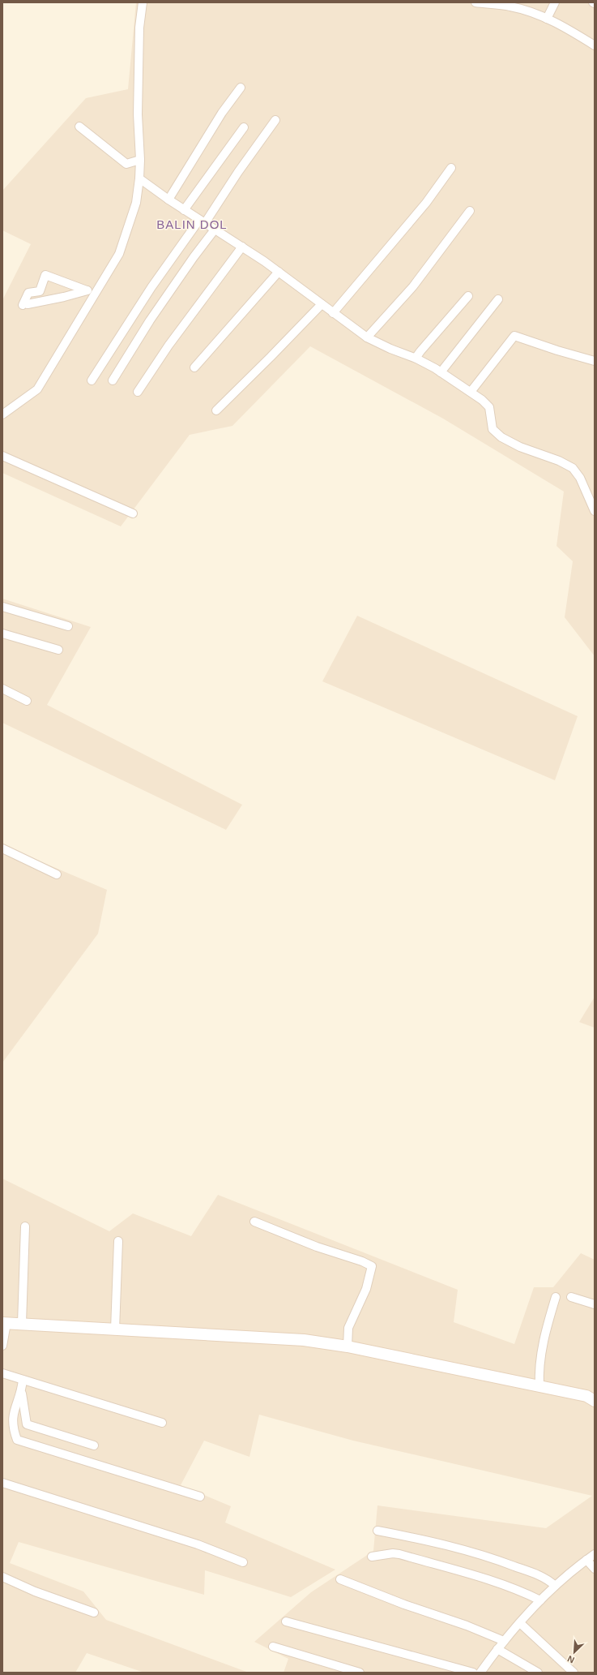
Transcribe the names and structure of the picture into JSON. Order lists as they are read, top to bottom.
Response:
{
  "districts": ["BALIN DOL"],
  "north": "bottom left"
}
